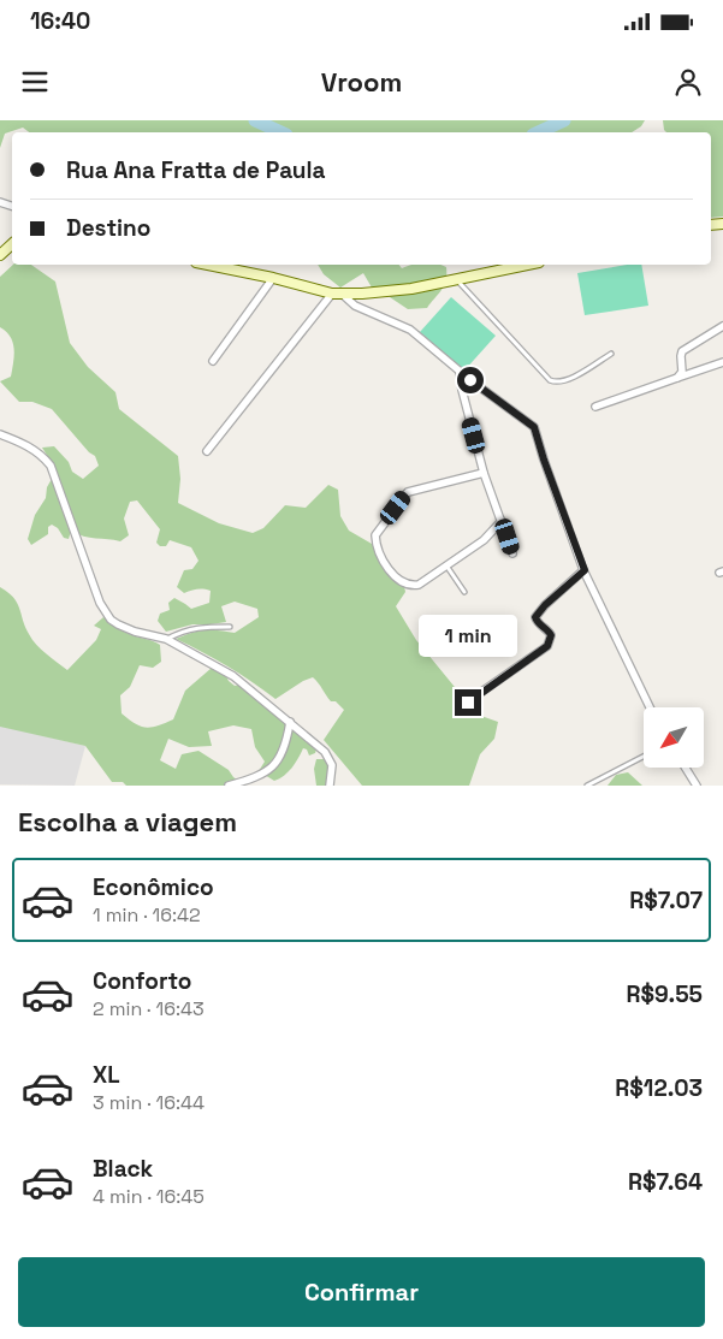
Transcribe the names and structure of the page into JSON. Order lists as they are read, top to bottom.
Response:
{
  "north": "bottom left",
  "page": {
    "status": "16:40",
    "header": "Vroom",
    "banner": ["Rua Ana Fratta de Paula", "Destino"],
    "bubble": "1 min",
    "heading": "Escolha a viagem",
    "list": [
      {
        "name": "Econômico",
        "note": "1 min · 16:42",
        "value": "R$7.07"
      },
      {
        "name": "Conforto",
        "note": "2 min · 16:43",
        "value": "R$9.55"
      },
      {
        "name": "XL",
        "note": "3 min · 16:44",
        "value": "R$12.03"
      },
      {
        "name": "Black",
        "note": "4 min · 16:45",
        "value": "R$7.64"
      }
    ],
    "buttons": "Confirmar"
  }
}
